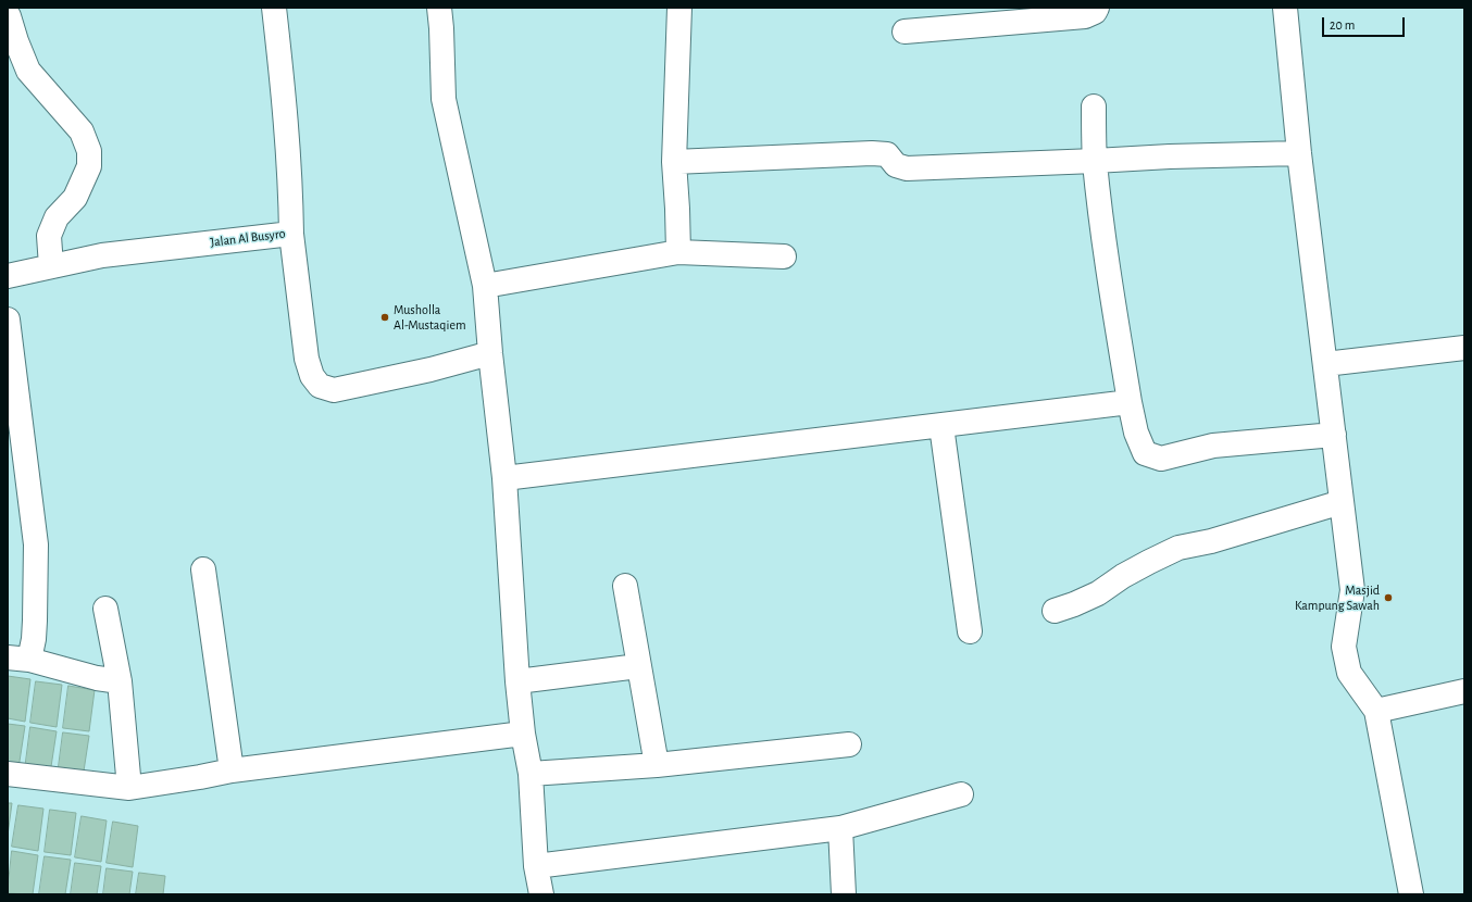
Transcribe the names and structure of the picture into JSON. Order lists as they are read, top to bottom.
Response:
{
  "streets": {
    "street": ["Jalan Al Busyro"]
  },
  "places": ["Musholla Al-Mustaqiem", "Masjid Kampung Sawah"],
  "scale_bar": "20 m"
}
